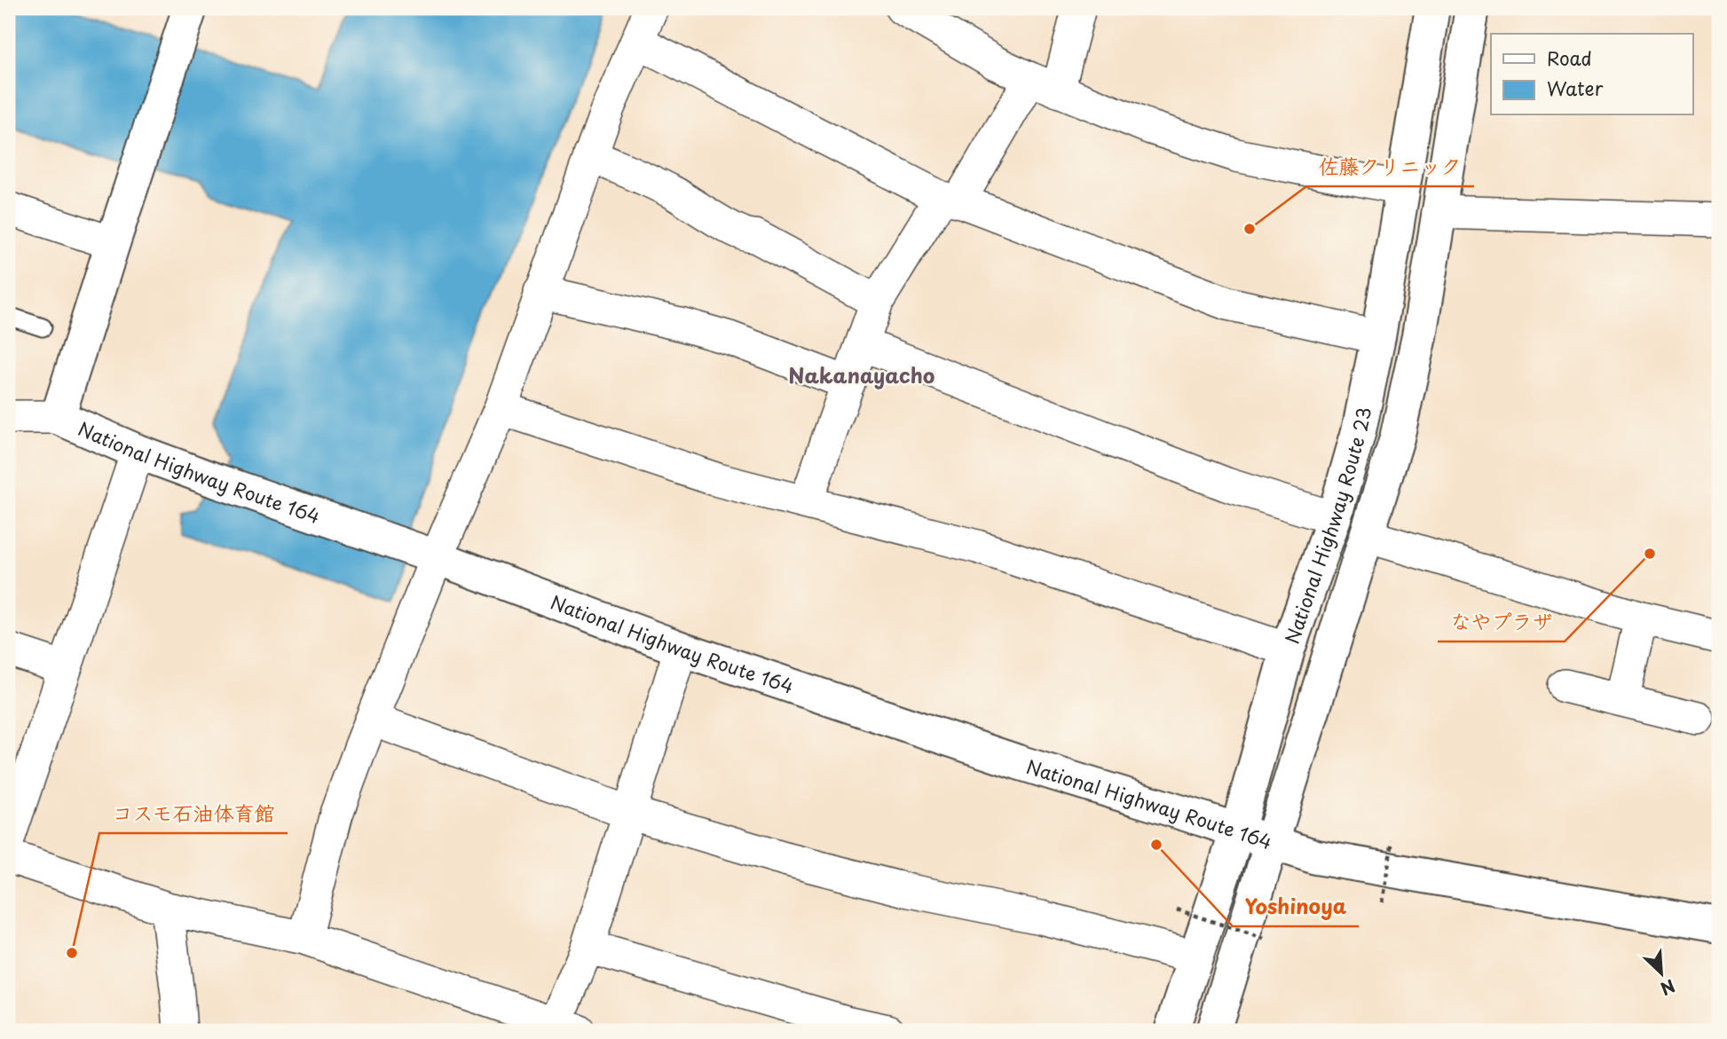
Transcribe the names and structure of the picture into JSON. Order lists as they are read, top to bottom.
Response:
{
  "streets": {
    "highway": ["National Highway Route 164", "National Highway Route 23"]
  },
  "crossings": [
    ["National Highway Route 164", "National Highway Route 23"]
  ],
  "districts": ["Nakanayacho"],
  "places": [
    "佐藤クリニック",
    "なやプラザ",
    "Yoshinoya",
    "コスモ石油体育館"
  ],
  "legend": ["Road", "Water"],
  "north": "bottom right"
}
